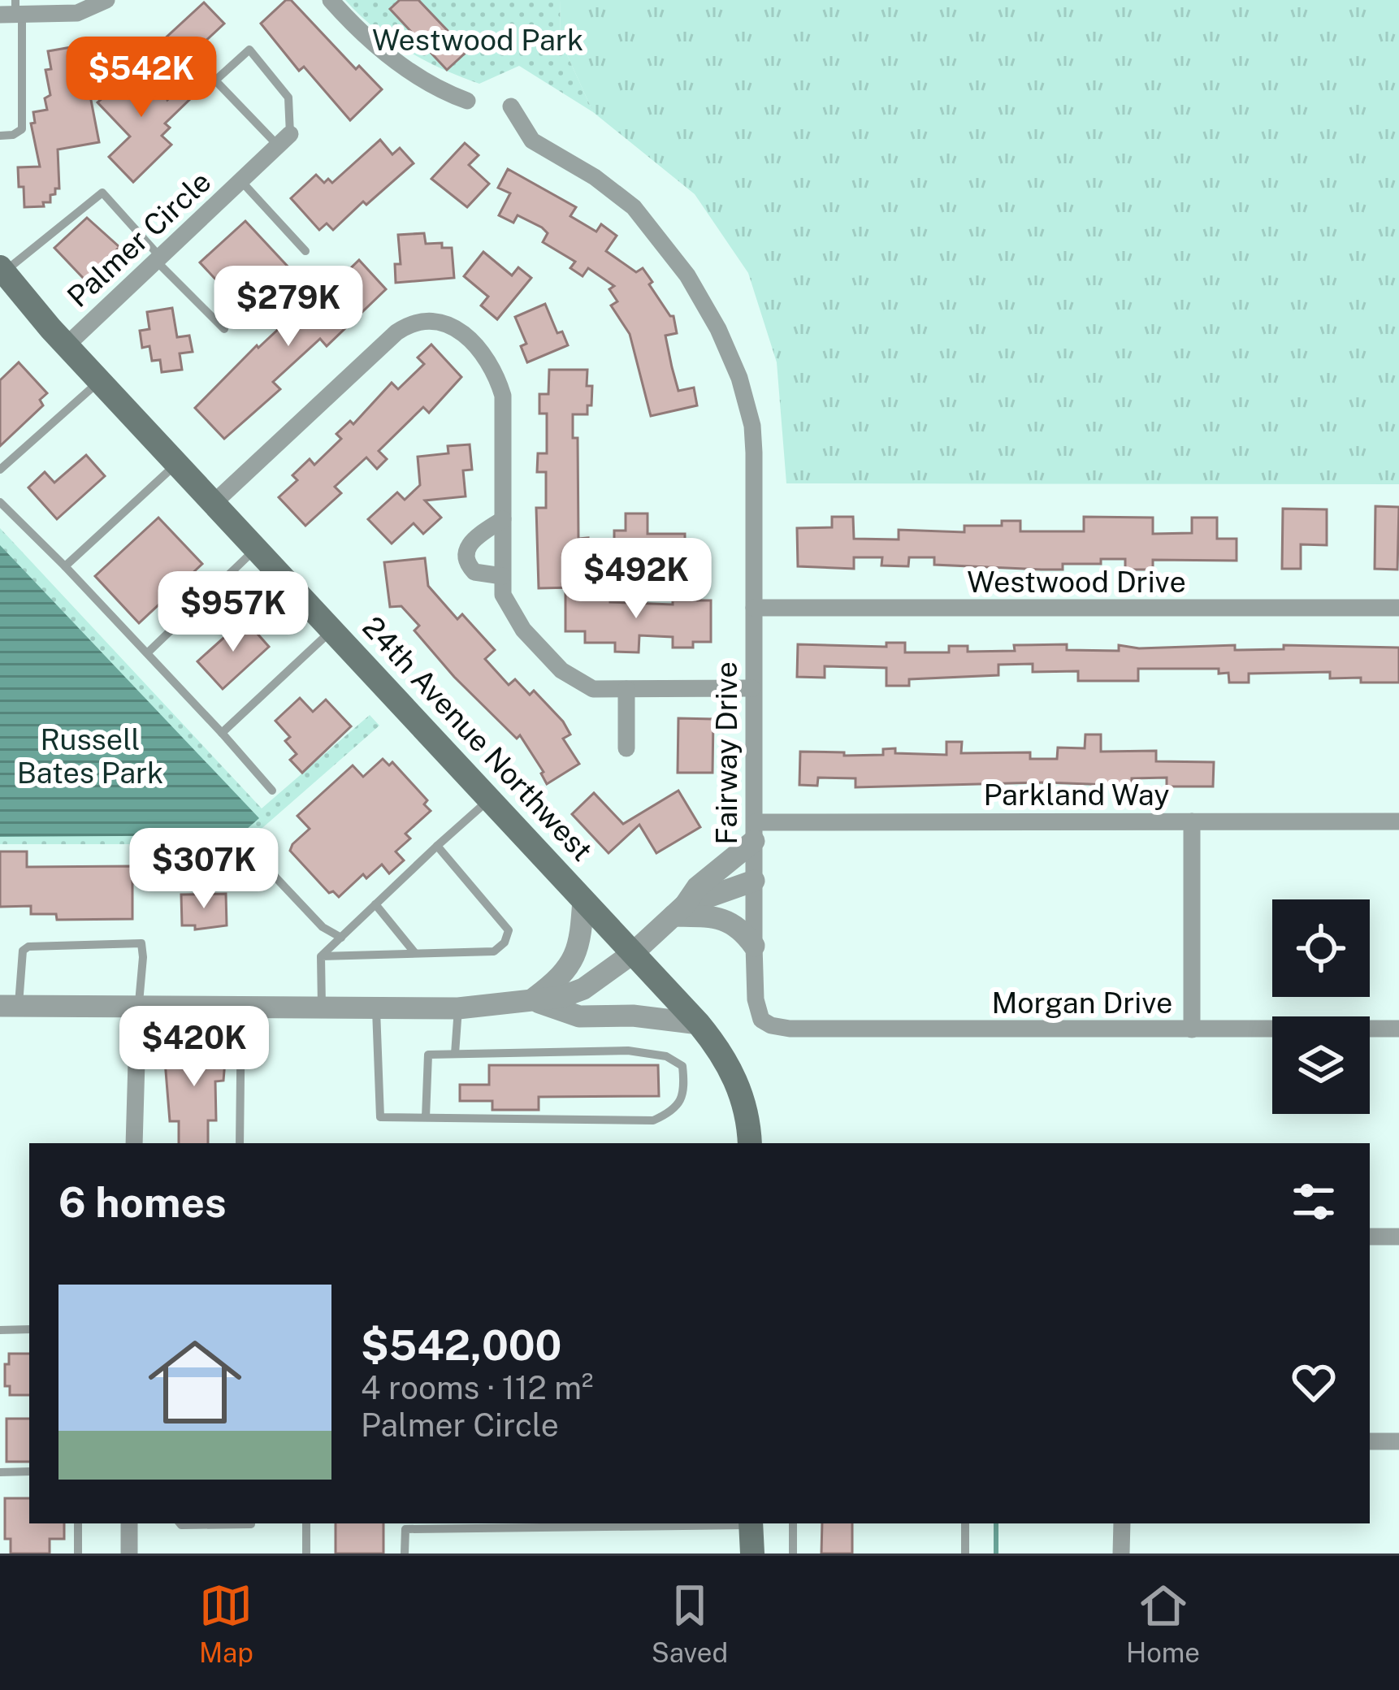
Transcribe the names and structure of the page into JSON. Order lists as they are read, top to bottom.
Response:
{
  "streets": {
    "main road": ["24th Avenue Northwest"],
    "street": [
      "Palmer Circle",
      "Westwood Drive",
      "Fairway Drive",
      "Parkland Way",
      "Morgan Drive"
    ]
  },
  "crossings": [
    ["Palmer Circle", "24th Avenue Northwest"],
    ["Westwood Drive", "Fairway Drive"],
    ["Fairway Drive", "Parkland Way"],
    ["Fairway Drive", "Morgan Drive"]
  ],
  "parks": ["Westwood Park", "Russell Bates Park"],
  "page": {
    "price": [
      "$542K",
      "$279K",
      "$492K",
      "$957K",
      "$307K",
      "$420K"
    ],
    "heading": "6 homes",
    "list": [
      {
        "name": "$542,000",
        "note": "4 rooms · 112 m² · Palmer Circle"
      }
    ],
    "tabs": ["Map", "Saved", "Home"]
  }
}
